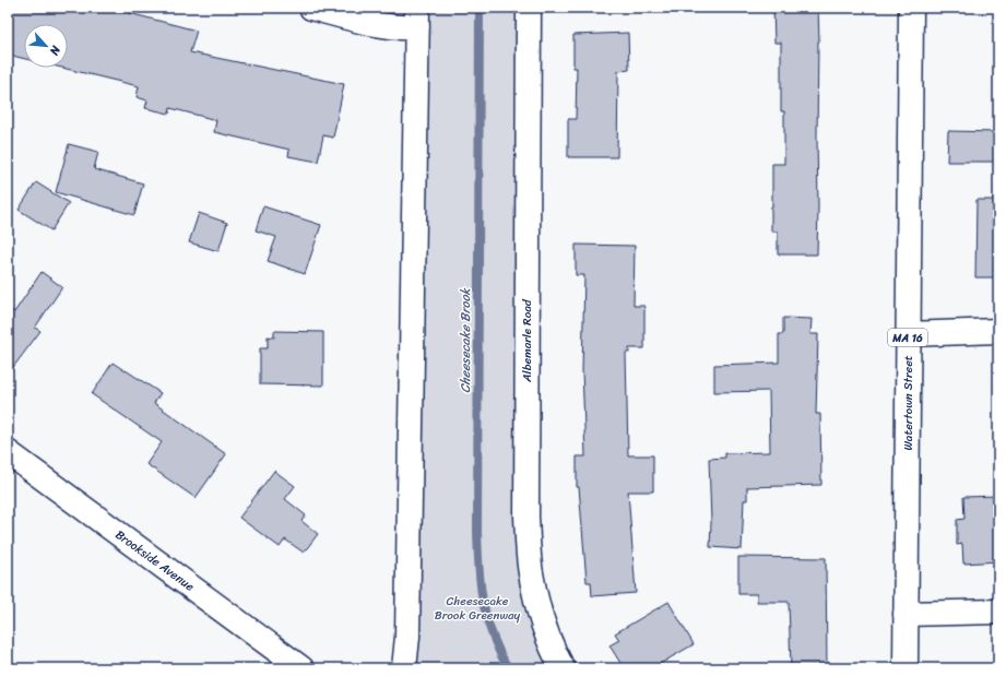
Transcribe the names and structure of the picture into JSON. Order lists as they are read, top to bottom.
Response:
{
  "streets": {
    "street": [
      "MA 16",
      "Albemarle Road",
      "Watertown Street",
      "Brookside Avenue"
    ]
  },
  "water": ["Cheesecake Brook"],
  "parks": ["Cheesecake Brook Greenway"],
  "north": "bottom right"
}
